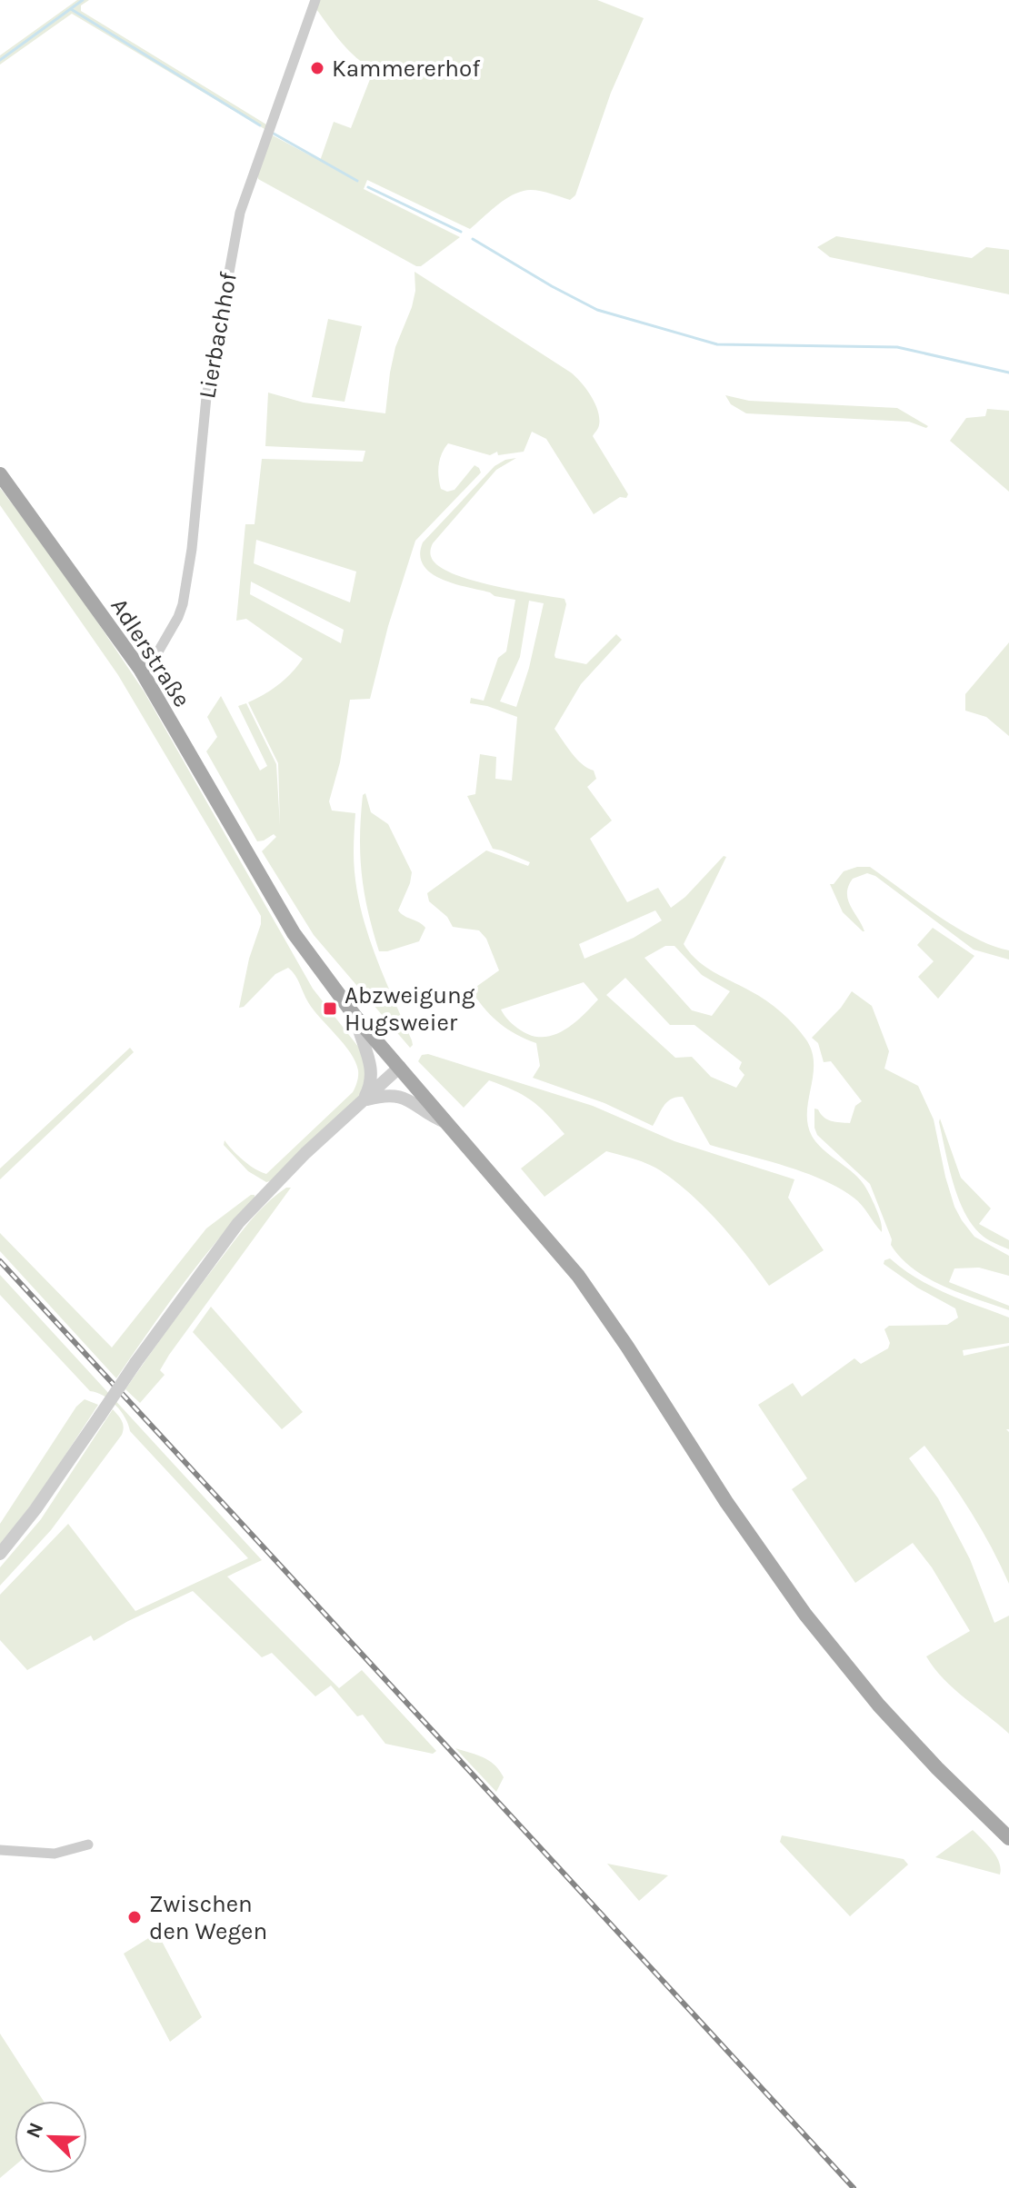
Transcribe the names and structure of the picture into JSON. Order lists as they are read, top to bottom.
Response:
{
  "streets": {
    "main road": ["Adlerstraße"],
    "street": ["Lierbachhof"]
  },
  "crossings": [
    ["Lierbachhof", "Adlerstraße"]
  ],
  "places": {
    "other": ["Kammererhof", "Zwischen den Wegen"],
    "transit": ["Abzweigung Hugsweier"]
  },
  "north": "top left"
}
